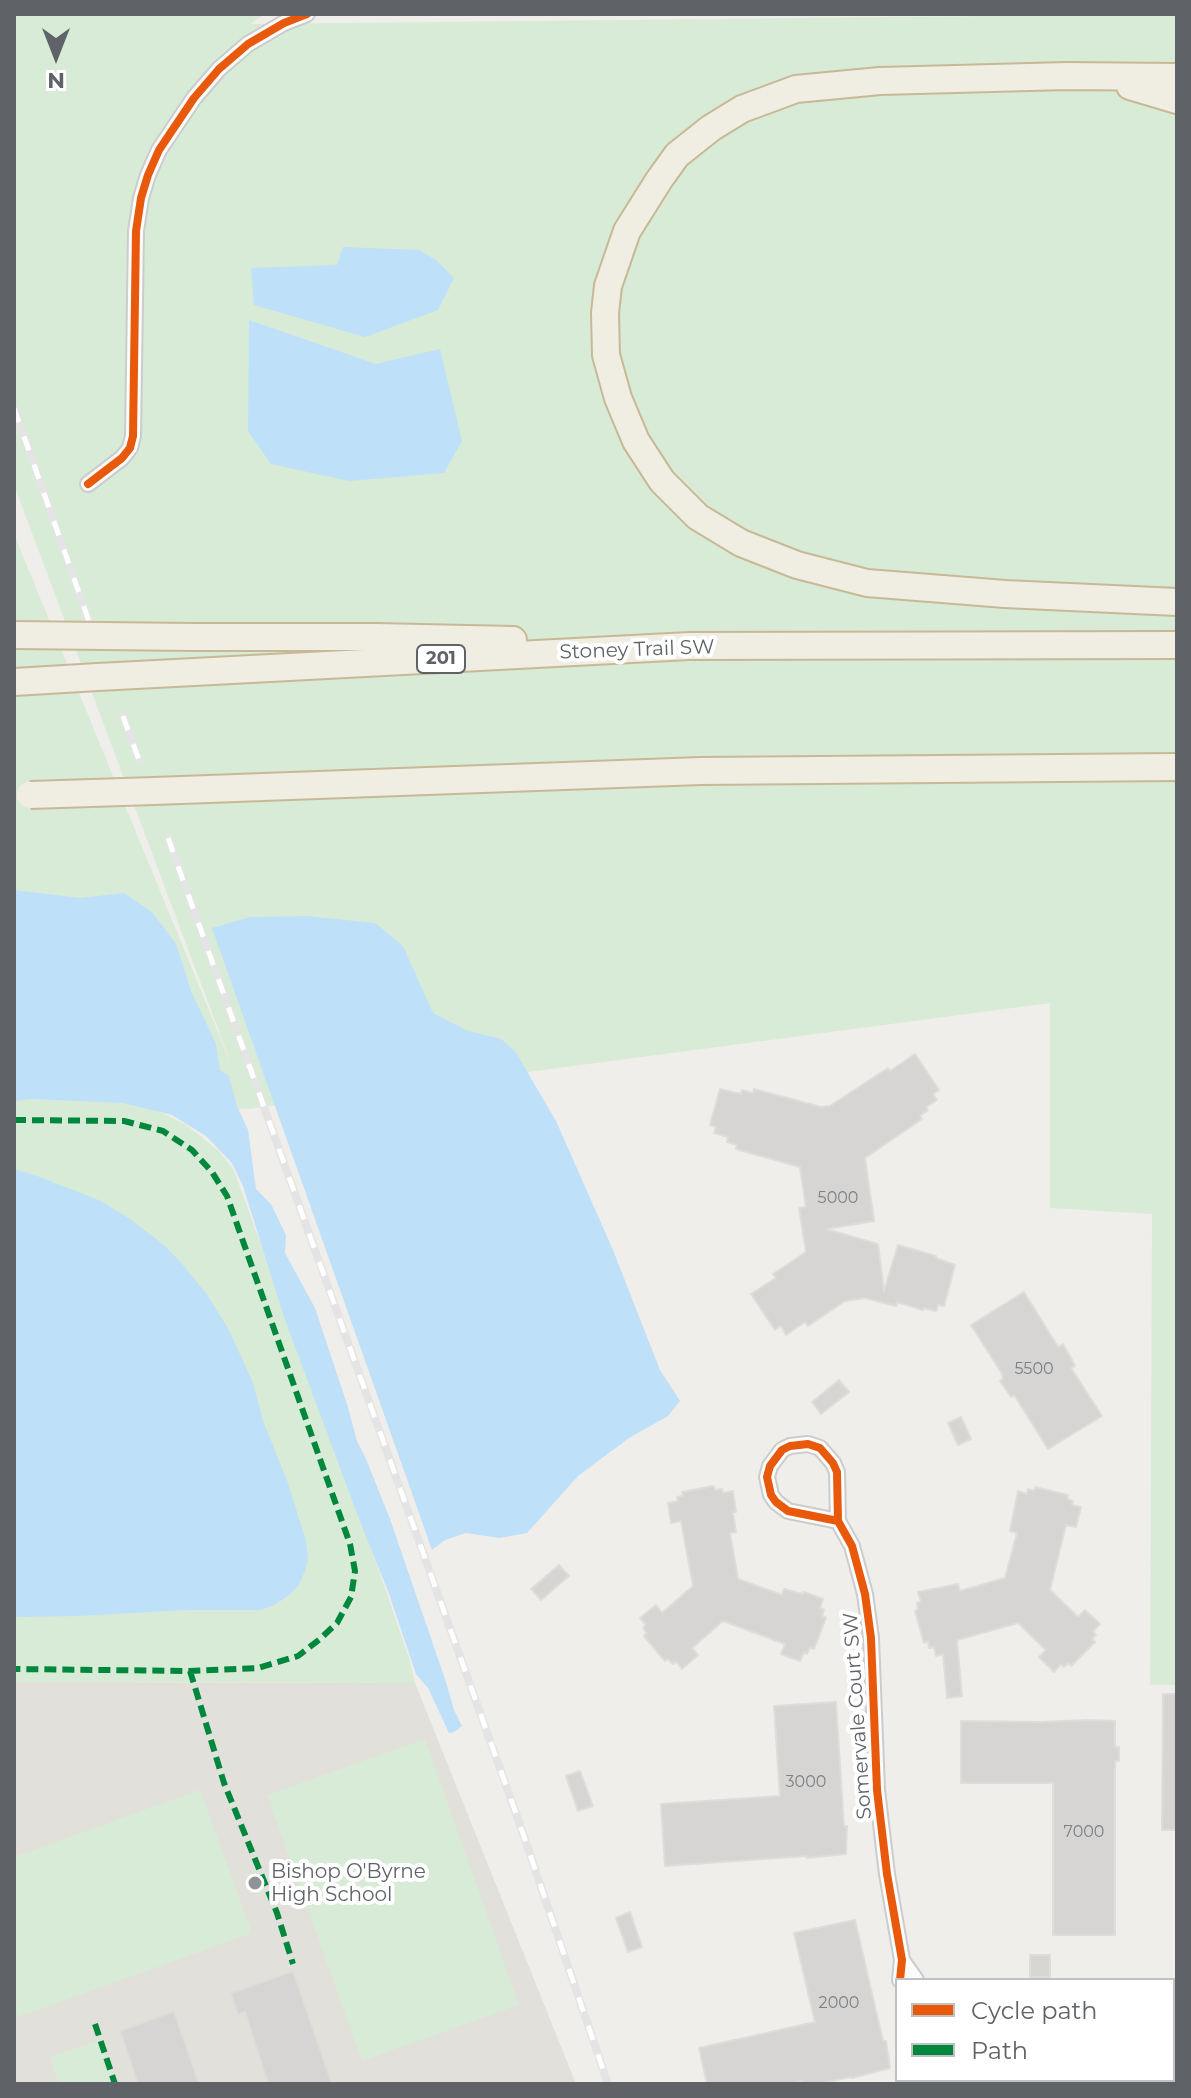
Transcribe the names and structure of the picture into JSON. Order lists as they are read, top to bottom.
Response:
{
  "streets": {
    "highway": ["Stoney Trail SW", "201"],
    "street": ["Somervale Court SW"]
  },
  "places": ["Bishop O'Byrne High School"],
  "house_numbers": [
    "5000",
    "5500",
    "3000",
    "7000",
    "2000"
  ],
  "legend": ["Cycle path", "Path"],
  "north": "bottom"
}
